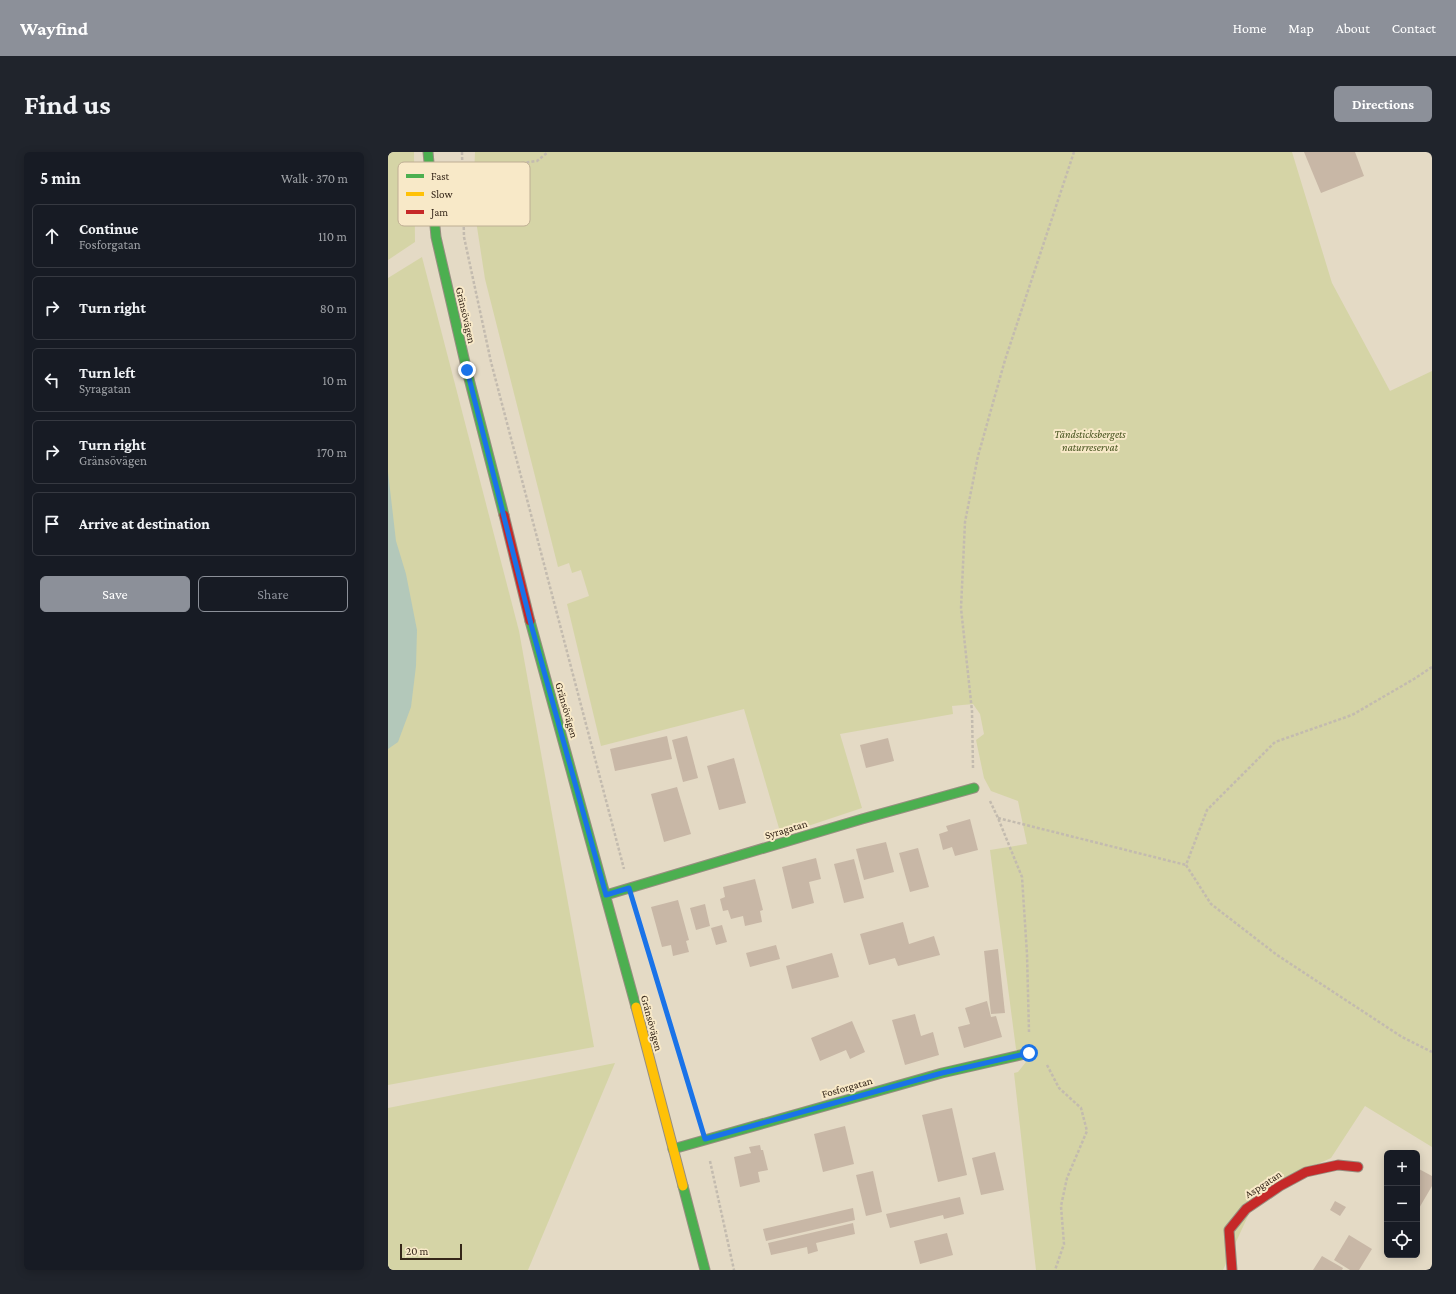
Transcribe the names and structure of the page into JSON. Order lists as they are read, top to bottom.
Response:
{
  "streets": {
    "street": [
      "Gränsövägen",
      "Syragatan",
      "Fosforgatan",
      "Aspgatan"
    ]
  },
  "crossings": [
    ["Gränsövägen", "Syragatan"],
    ["Gränsövägen", "Fosforgatan"]
  ],
  "parks": ["Tändsticksbergets naturreservat"],
  "legend": ["Fast", "Slow", "Jam"],
  "scale_bar": "20 m",
  "page": {
    "header": "Wayfind",
    "nav": [
      "Home",
      "Map",
      "About",
      "Contact"
    ],
    "buttons": [
      "Directions",
      ["Save", "Share"]
    ],
    "title": "Find us",
    "heading": ["5 min", "Walk · 370 m"],
    "list": [
      ["Continue", "Fosforgatan", "110 m"],
      ["Turn right", "80 m"],
      ["Turn left", "Syragatan", "10 m"],
      ["Turn right", "Gränsövägen", "170 m"],
      "Arrive at destination"
    ],
    "map_buttons": ["+", "−"],
    "scale": "20 m"
  }
}
